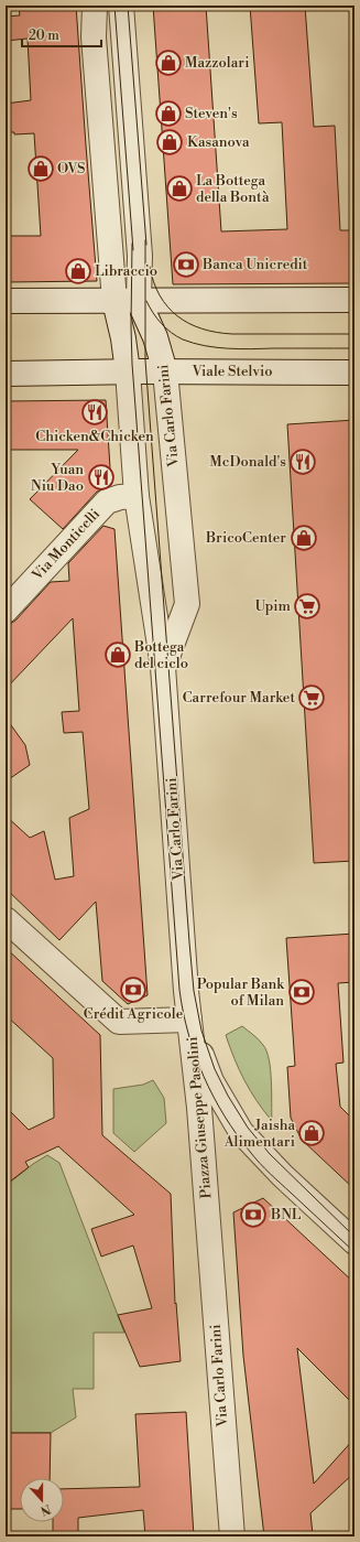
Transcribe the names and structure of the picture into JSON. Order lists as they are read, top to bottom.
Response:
{
  "streets": {
    "street": [
      "Viale Stelvio",
      "Via Carlo Farini",
      "Via Monticelli",
      "Piazza Giuseppe Pasolini"
    ]
  },
  "crossings": [
    ["Viale Stelvio", "Via Carlo Farini"],
    ["Via Carlo Farini", "Via Monticelli"],
    ["Via Carlo Farini", "Piazza Giuseppe Pasolini"]
  ],
  "places": {
    "shop": [
      "Mazzolari",
      "Steven's",
      "Kasanova",
      "OVS",
      "La Bottega della Bontà",
      "Libraccio",
      "BricoCenter",
      "Bottega del ciclo",
      "Jaisha Alimentari"
    ],
    "bank": [
      "Banca Unicredit",
      "Crédit Agricole",
      "Popular Bank of Milan",
      "BNL"
    ],
    "restaurant": ["Chicken&Chicken", "McDonald's", "Yuan Niu Dao"],
    "supermarket": ["Upim", "Carrefour Market"]
  },
  "scale_bar": "20 m",
  "north": "bottom"
}
